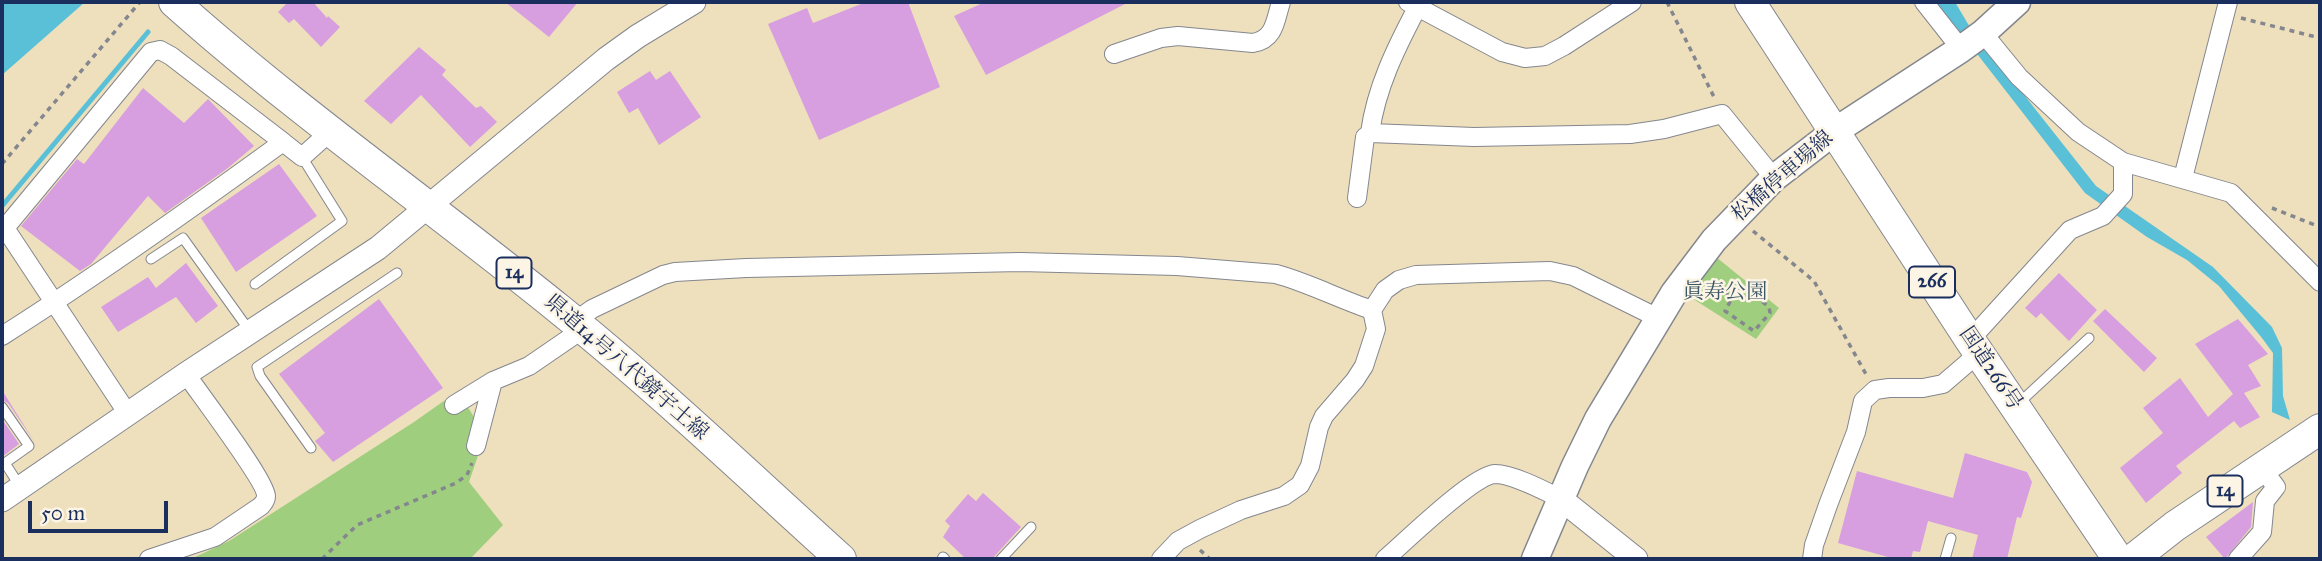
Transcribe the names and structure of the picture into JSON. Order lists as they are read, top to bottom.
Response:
{
  "streets": {
    "main road": [
      "松橋停車場線",
      "14",
      "266",
      "県道14号八代鏡宇土線",
      "国道266号"
    ]
  },
  "crossings": [
    ["松橋停車場線", "国道266号"]
  ],
  "parks": ["眞寿公園"],
  "scale_bar": "50 m"
}
